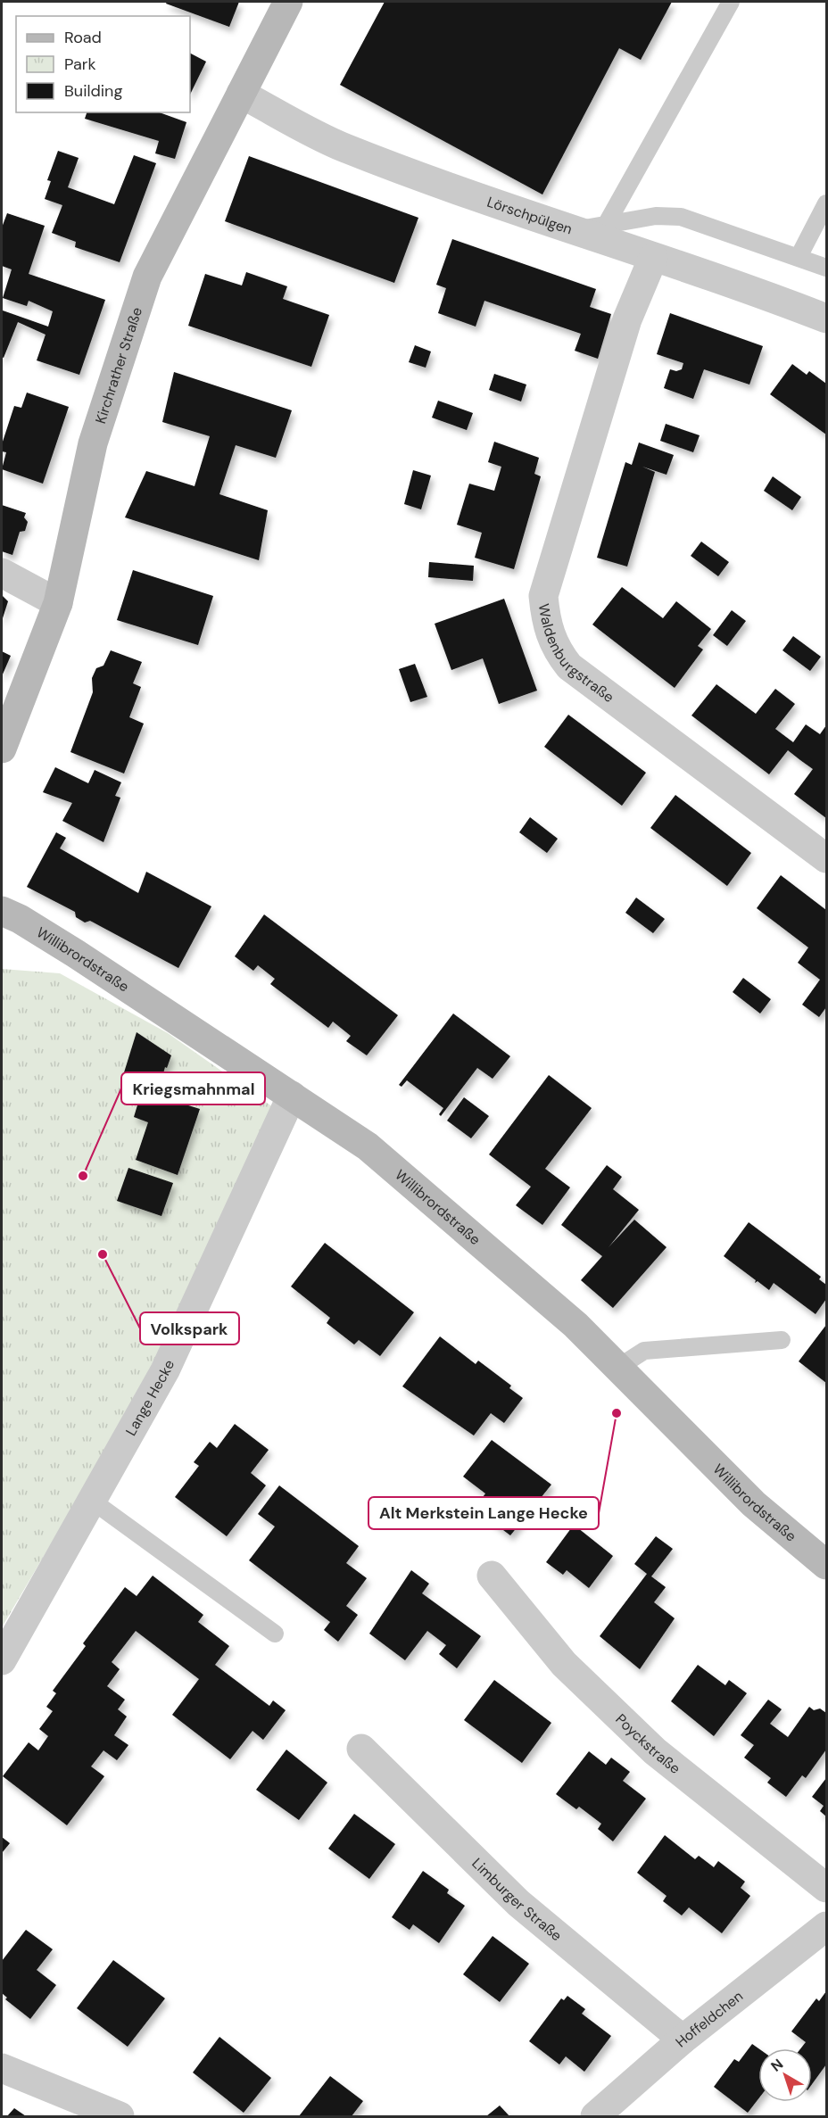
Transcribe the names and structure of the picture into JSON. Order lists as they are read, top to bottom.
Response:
{
  "streets": {
    "main road": ["Kirchrather Straße", "Willibrordstraße"],
    "street": [
      "Lörschpülgen",
      "Waldenburgstraße",
      "Lange Hecke",
      "Poyckstraße",
      "Limburger Straße",
      "Hoffeldchen"
    ]
  },
  "crossings": [
    ["Lörschpülgen", "Kirchrather Straße"],
    ["Lörschpülgen", "Waldenburgstraße"],
    ["Willibrordstraße", "Lange Hecke"],
    ["Limburger Straße", "Hoffeldchen"]
  ],
  "places": ["Kriegsmahnmal", "Volkspark", "Alt Merkstein Lange Hecke"],
  "legend": ["Road", "Park", "Building"],
  "north": "top left"
}
